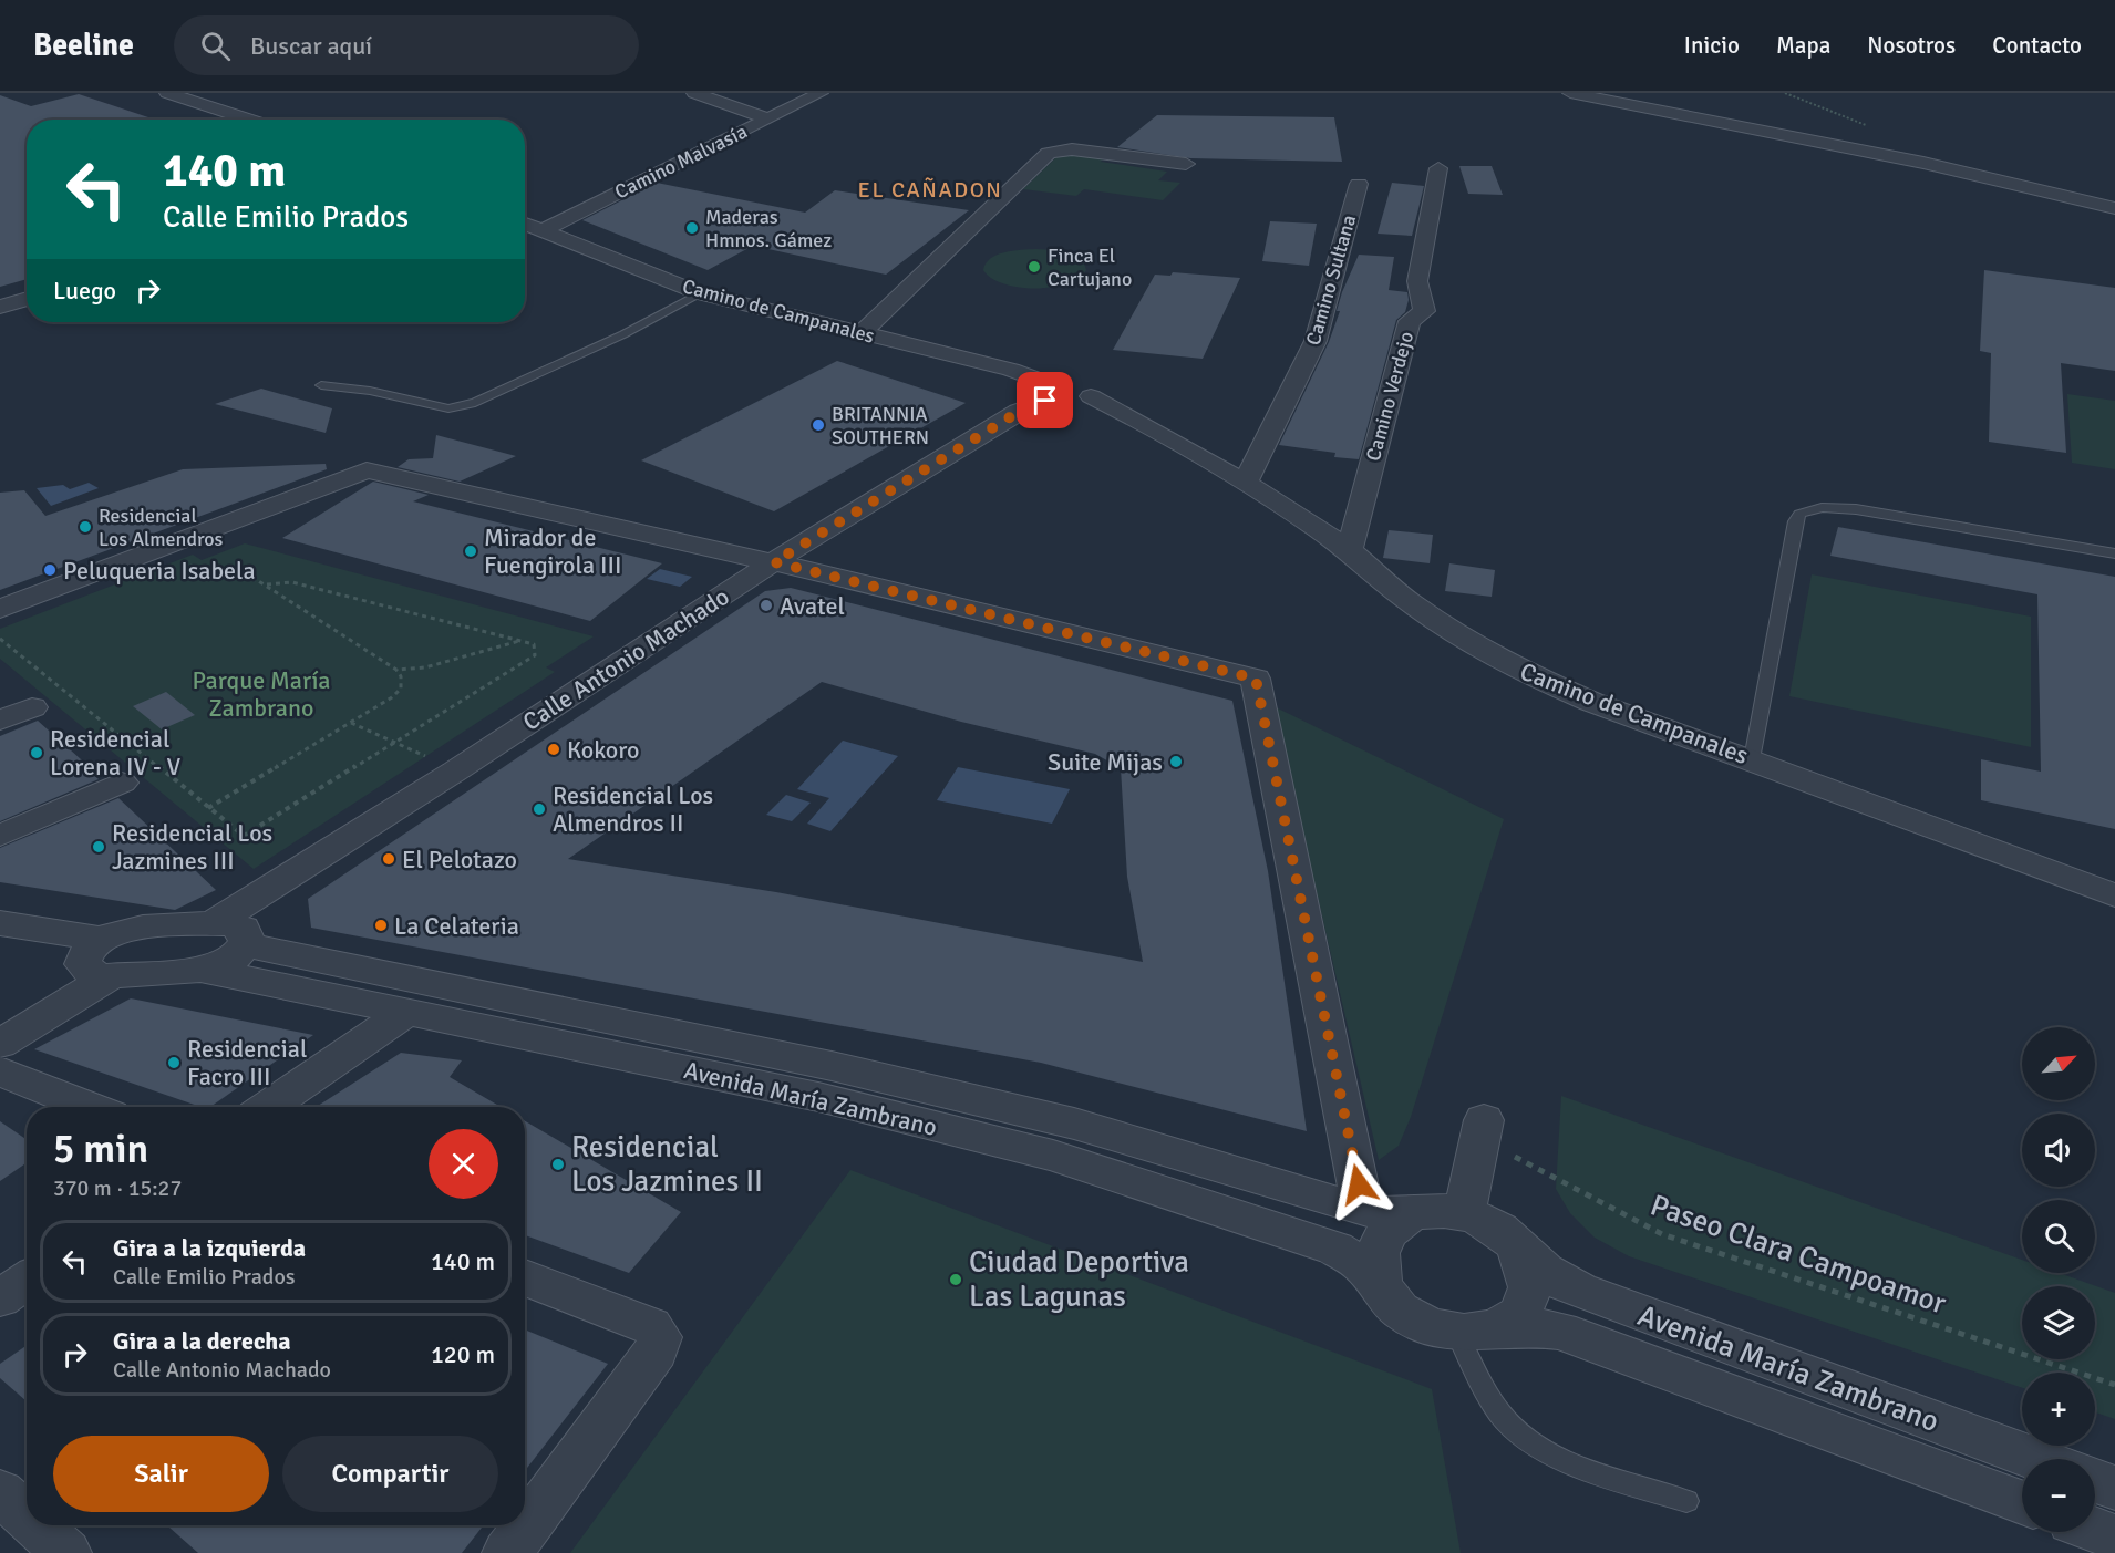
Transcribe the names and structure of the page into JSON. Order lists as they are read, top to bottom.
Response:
{
  "streets": {
    "street": [
      "Camino Malvasía",
      "Camino Sultana",
      "Camino de Campanales",
      "Camino Verdejo",
      "Calle Antonio Machado",
      "Avenida María Zambrano"
    ],
    "path": ["Paseo Clara Campoamor"]
  },
  "crossings": [
    ["Camino Malvasía", "Camino de Campanales"],
    ["Camino Sultana", "Camino de Campanales"],
    ["Camino de Campanales", "Camino Verdejo"],
    ["Camino de Campanales", "Calle Antonio Machado"]
  ],
  "districts": ["EL CAÑADON"],
  "parks": ["Parque María Zambrano"],
  "places": [
    "Maderas Hmnos. Gámez",
    "Finca El Cartujano",
    "BRITANNIA SOUTHERN",
    "Residencial Los Almendros",
    "Mirador de Fuengirola III",
    "Peluqueria Isabela",
    "Avatel",
    "Kokoro",
    "Residencial Lorena IV - V",
    "Suite Mijas",
    "Residencial Los Almendros II",
    "Residencial Los Jazmines III",
    "El Pelotazo",
    "La Celateria",
    "Residencial Facro III",
    "Residencial Los Jazmines II",
    "Ciudad Deportiva Las Lagunas"
  ],
  "north": "top right",
  "page": {
    "header": "Beeline",
    "search": "Buscar aquí",
    "nav": [
      "Inicio",
      "Mapa",
      "Nosotros",
      "Contacto"
    ],
    "turn": ["140 m", "Calle Emilio Prados"],
    "then": "Luego",
    "map_buttons": ["+", "−"],
    "heading": ["5 min", "370 m · 15:27"],
    "list": [
      {
        "name": "Gira a la izquierda",
        "note": "Calle Emilio Prados",
        "value": "140 m"
      },
      {
        "name": "Gira a la derecha",
        "note": "Calle Antonio Machado",
        "value": "120 m"
      }
    ],
    "buttons": ["Salir", "Compartir"]
  }
}
